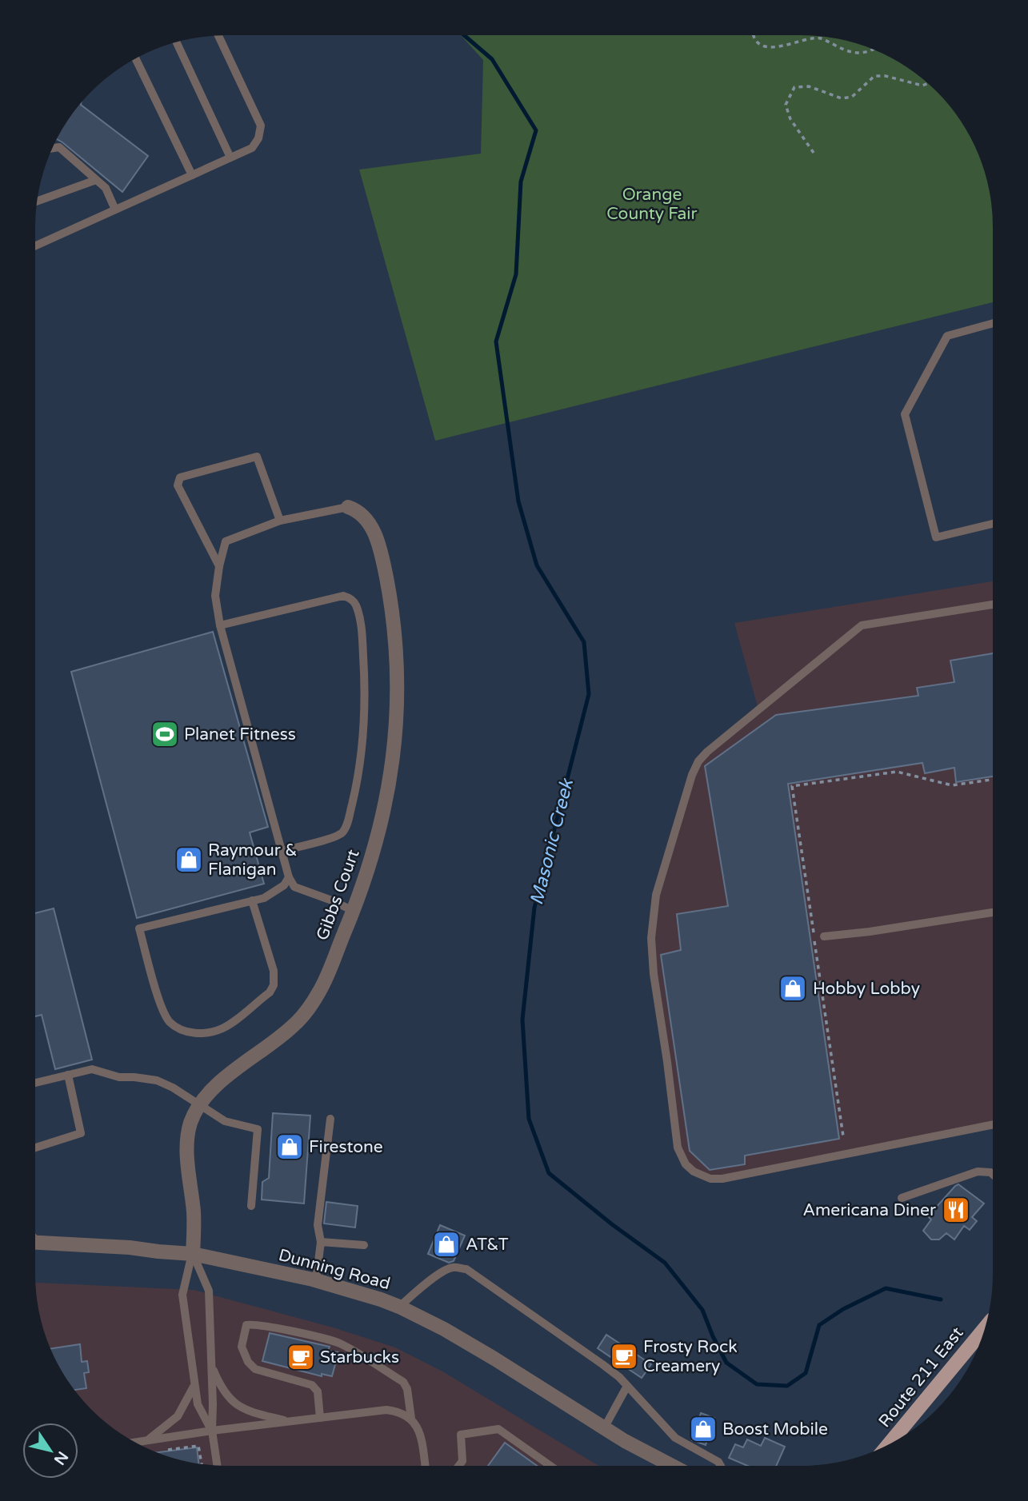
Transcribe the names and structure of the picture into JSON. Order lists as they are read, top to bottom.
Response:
{
  "streets": {
    "main road": ["Route 211 East"],
    "street": ["Gibbs Court", "Dunning Road"]
  },
  "crossings": [
    ["Gibbs Court", "Dunning Road"]
  ],
  "water": ["Masonic Creek"],
  "parks": ["Orange County Fair"],
  "places": {
    "sports": ["Planet Fitness"],
    "shop": [
      "Raymour & Flanigan",
      "Hobby Lobby",
      "Firestone",
      "AT&T",
      "Boost Mobile"
    ],
    "restaurant": ["Americana Diner"],
    "cafe": ["Frosty Rock Creamery", "Starbucks"]
  },
  "north": "bottom right"
}
